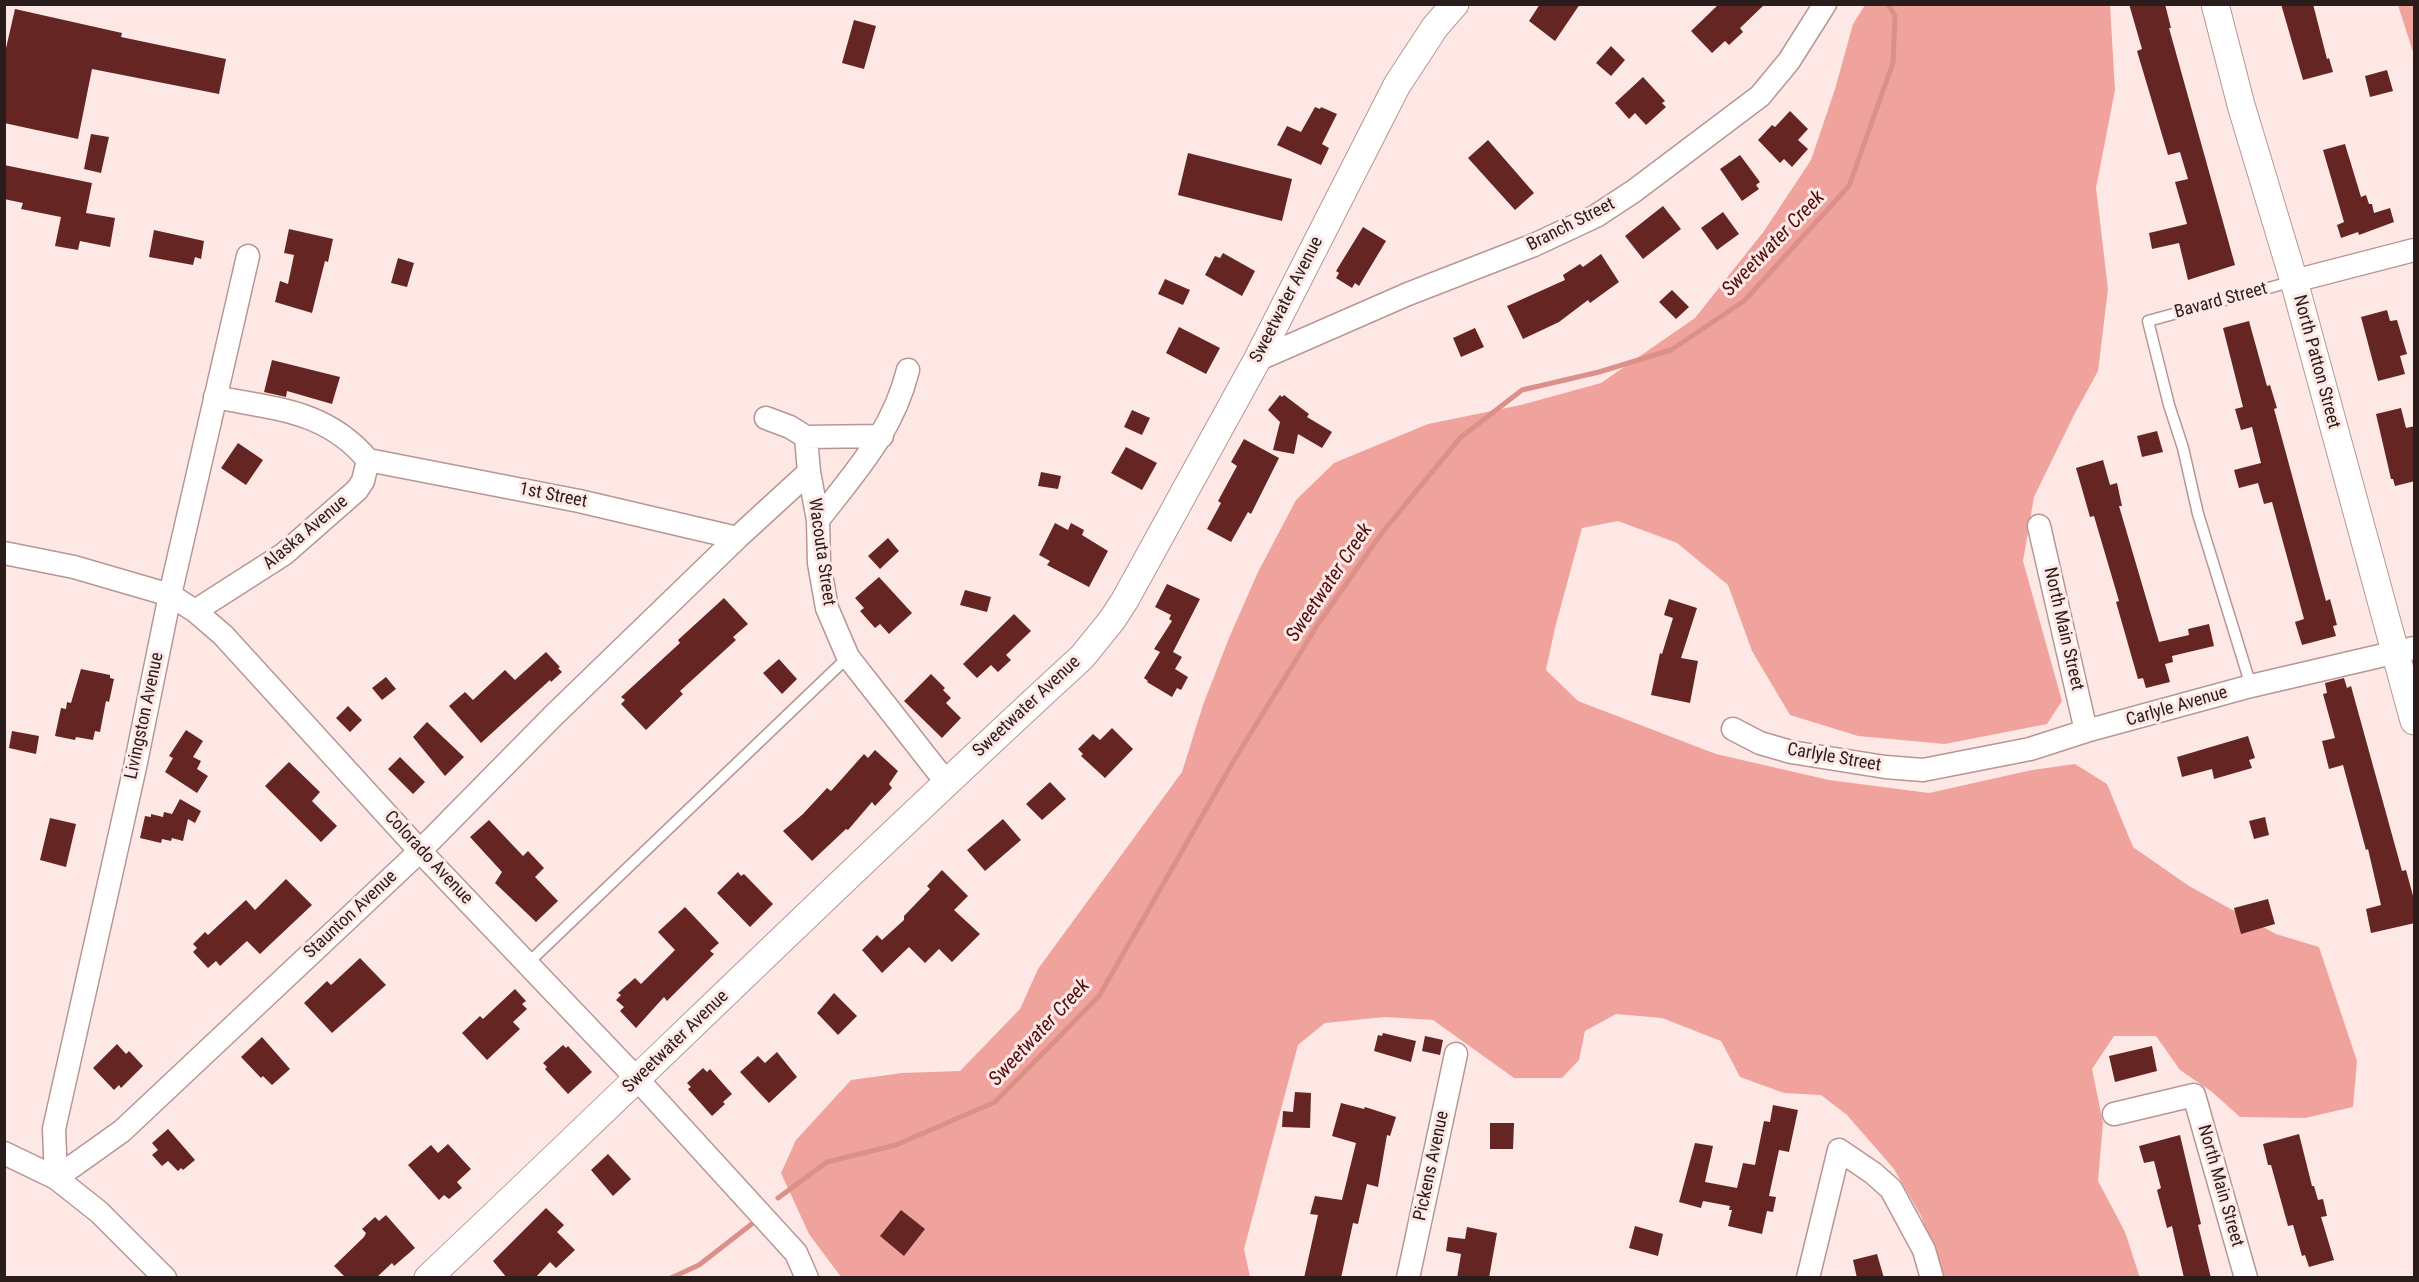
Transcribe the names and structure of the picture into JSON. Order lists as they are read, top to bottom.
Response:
{
  "streets": {
    "street": [
      "Branch Street",
      "Sweetwater Avenue",
      "North Patton Street",
      "1st Street",
      "Alaska Avenue",
      "Wacouta Street",
      "North Main Street",
      "Carlyle Avenue",
      "Livingston Avenue",
      "Carlyle Street",
      "Colorado Avenue",
      "Staunton Avenue",
      "Pickens Avenue"
    ],
    "lane": ["Bavard Street"]
  },
  "crossings": [
    ["Branch Street", "Sweetwater Avenue"],
    ["Sweetwater Avenue", "Wacouta Street"],
    ["Sweetwater Avenue", "Colorado Avenue"],
    ["Bavard Street", "North Patton Street"],
    ["Bavard Street", "Carlyle Avenue"],
    ["North Patton Street", "Carlyle Avenue"],
    ["1st Street", "Alaska Avenue"],
    ["1st Street", "Staunton Avenue"],
    ["Alaska Avenue", "Colorado Avenue"],
    ["Wacouta Street", "Staunton Avenue"],
    ["North Main Street", "Carlyle Avenue"],
    ["Carlyle Avenue", "Carlyle Street"],
    ["Livingston Avenue", "Colorado Avenue"],
    ["Livingston Avenue", "Staunton Avenue"],
    ["Colorado Avenue", "Staunton Avenue"]
  ],
  "water": ["Sweetwater Creek"]
}
